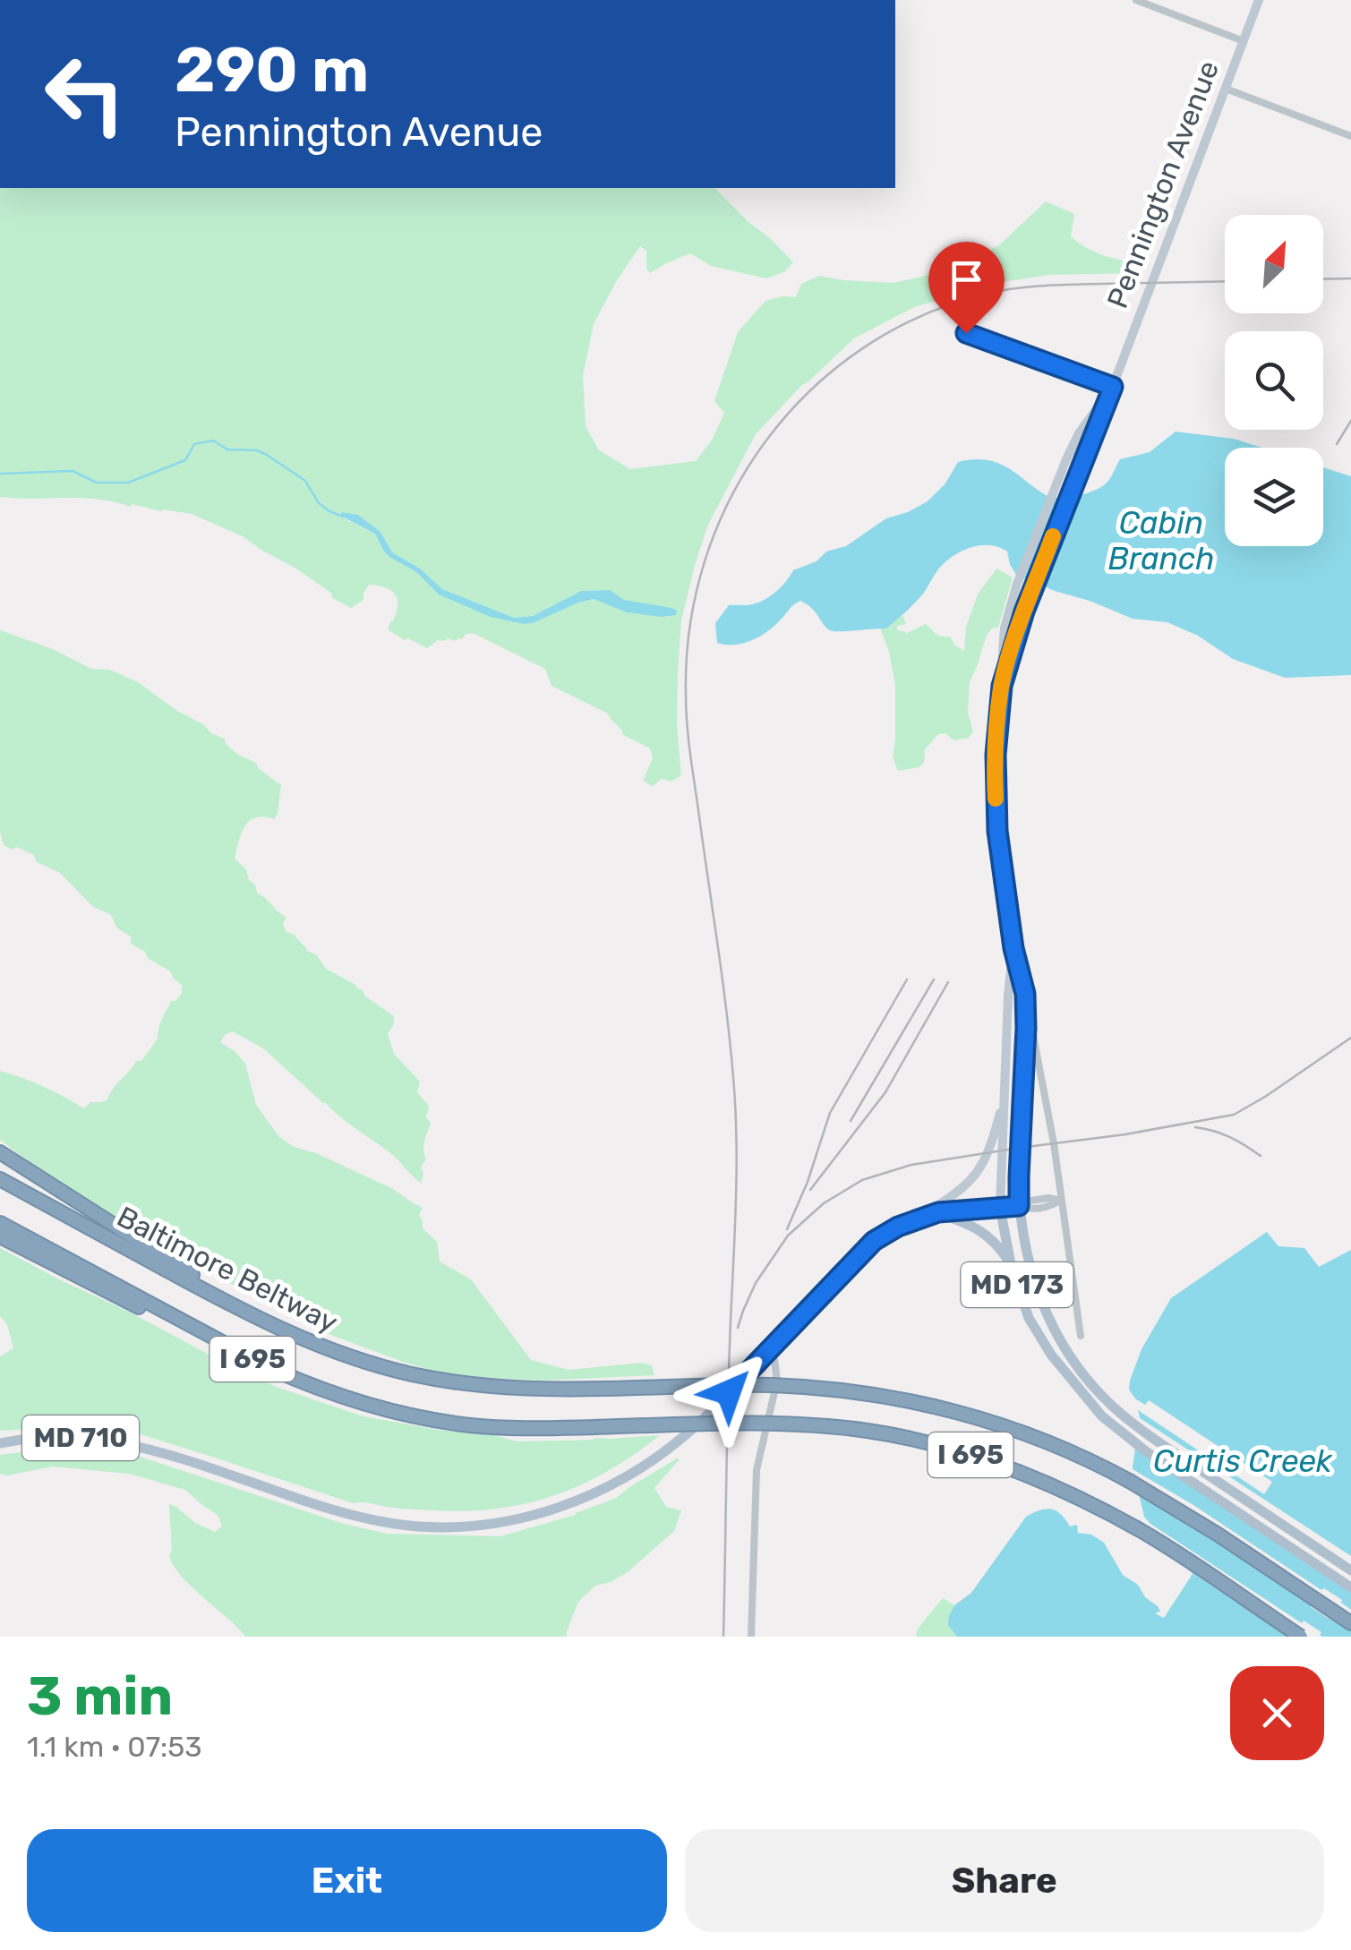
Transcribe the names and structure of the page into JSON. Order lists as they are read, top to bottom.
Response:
{
  "streets": {
    "highway": ["Baltimore Beltway", "I 695"],
    "main road": ["Pennington Avenue", "MD 173", "MD 710"]
  },
  "crossings": [
    ["Pennington Avenue", "MD 710"]
  ],
  "water": ["Cabin Branch", "Curtis Creek"],
  "north": "top right",
  "page": {
    "turn": ["290 m", "Pennington Avenue"],
    "heading": ["3 min", "1.1 km · 07:53"],
    "buttons": ["Exit", "Share"]
  }
}
